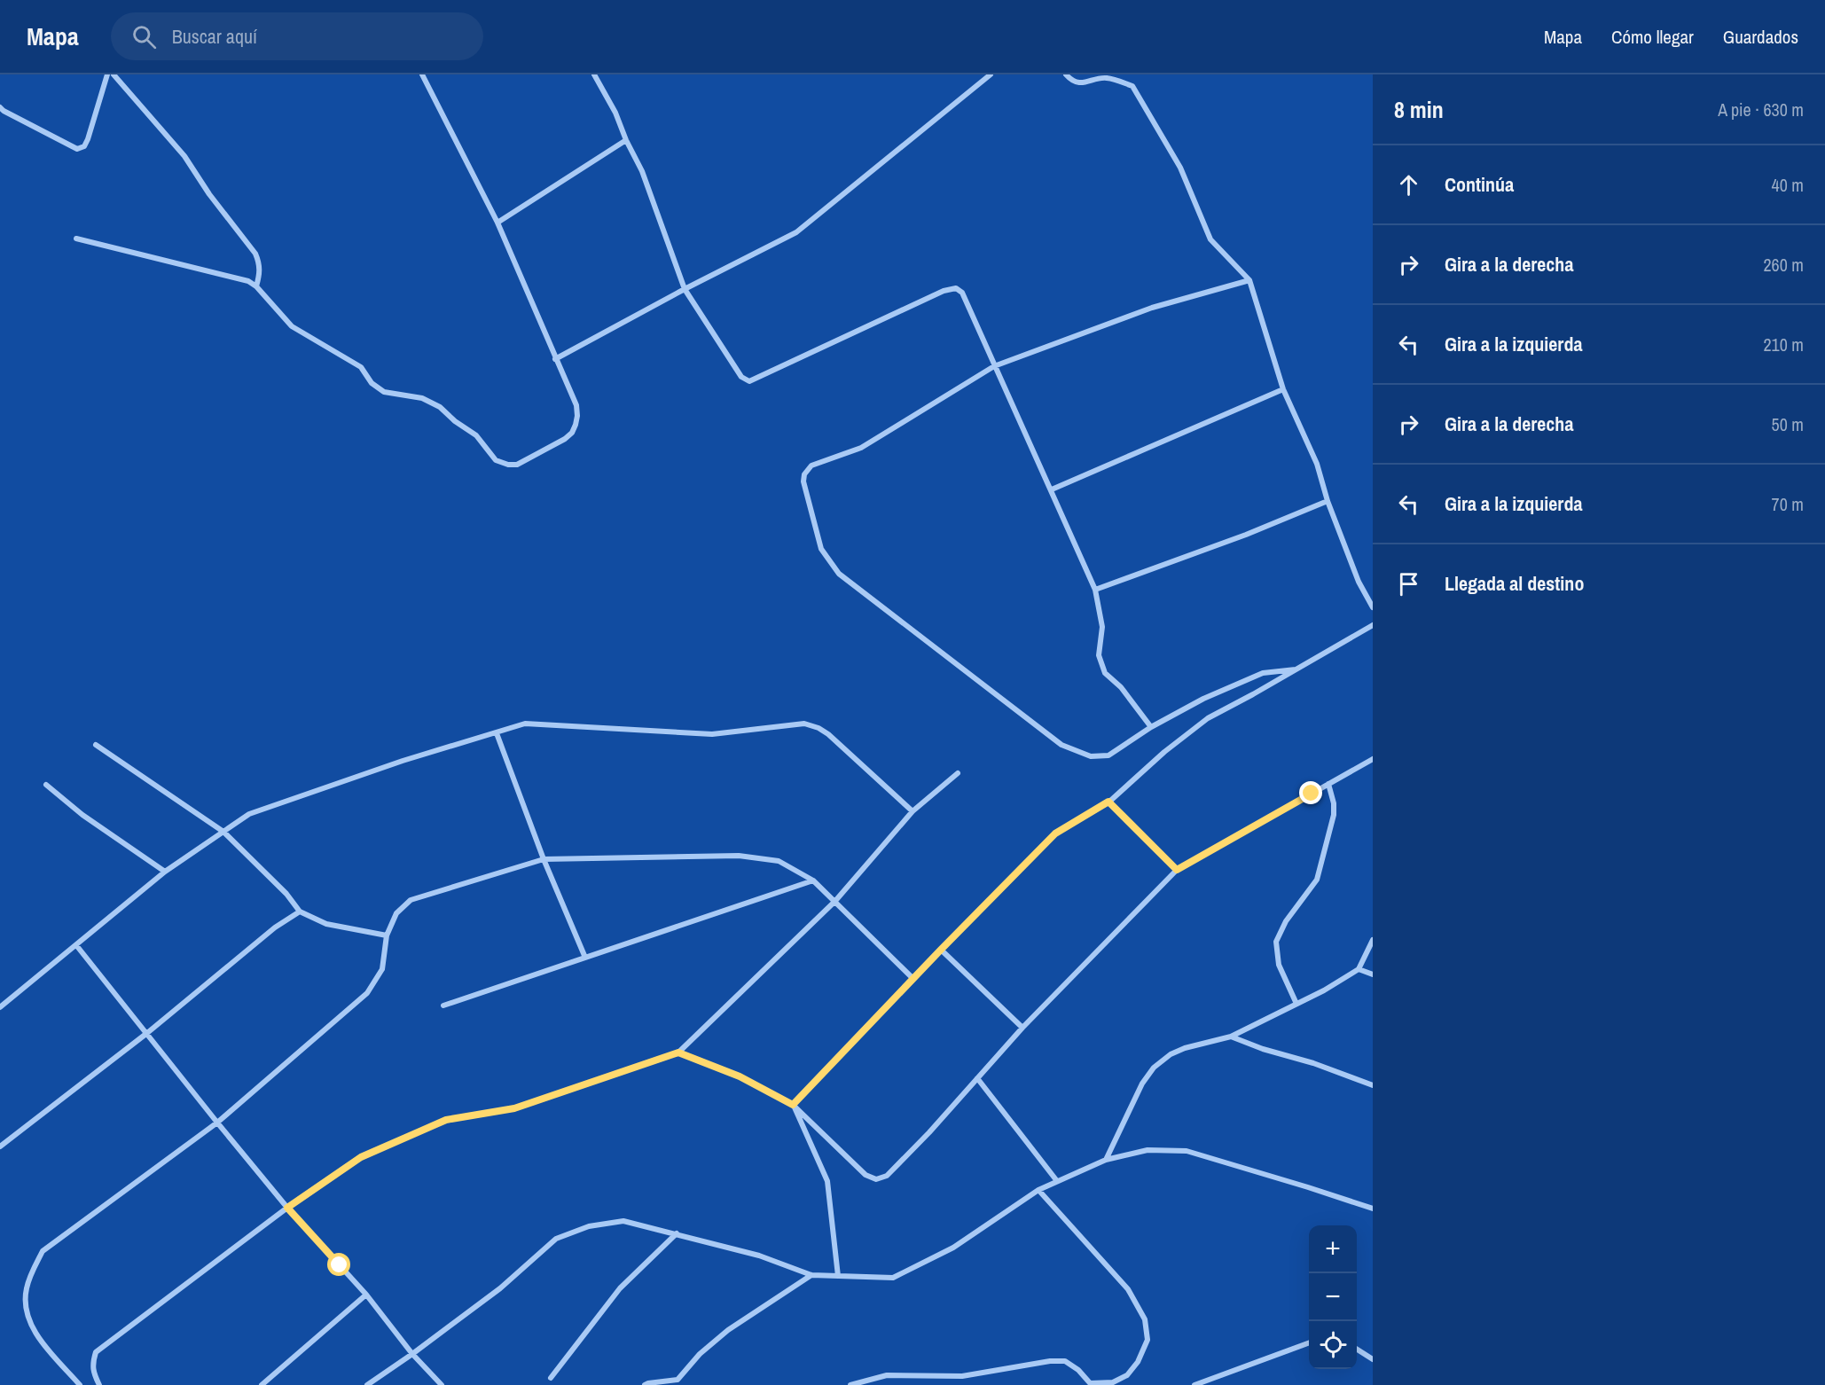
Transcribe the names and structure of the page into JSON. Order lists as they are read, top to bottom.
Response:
{
  "page": {
    "header": "Mapa",
    "search": "Buscar aquí",
    "nav": ["Mapa", "Cómo llegar", "Guardados"],
    "heading": ["8 min", "A pie · 630 m"],
    "list": [
      ["Continúa", "40 m"],
      ["Gira a la derecha", "260 m"],
      ["Gira a la izquierda", "210 m"],
      ["Gira a la derecha", "50 m"],
      ["Gira a la izquierda", "70 m"],
      "Llegada al destino"
    ],
    "map_buttons": ["+", "−"]
  }
}
